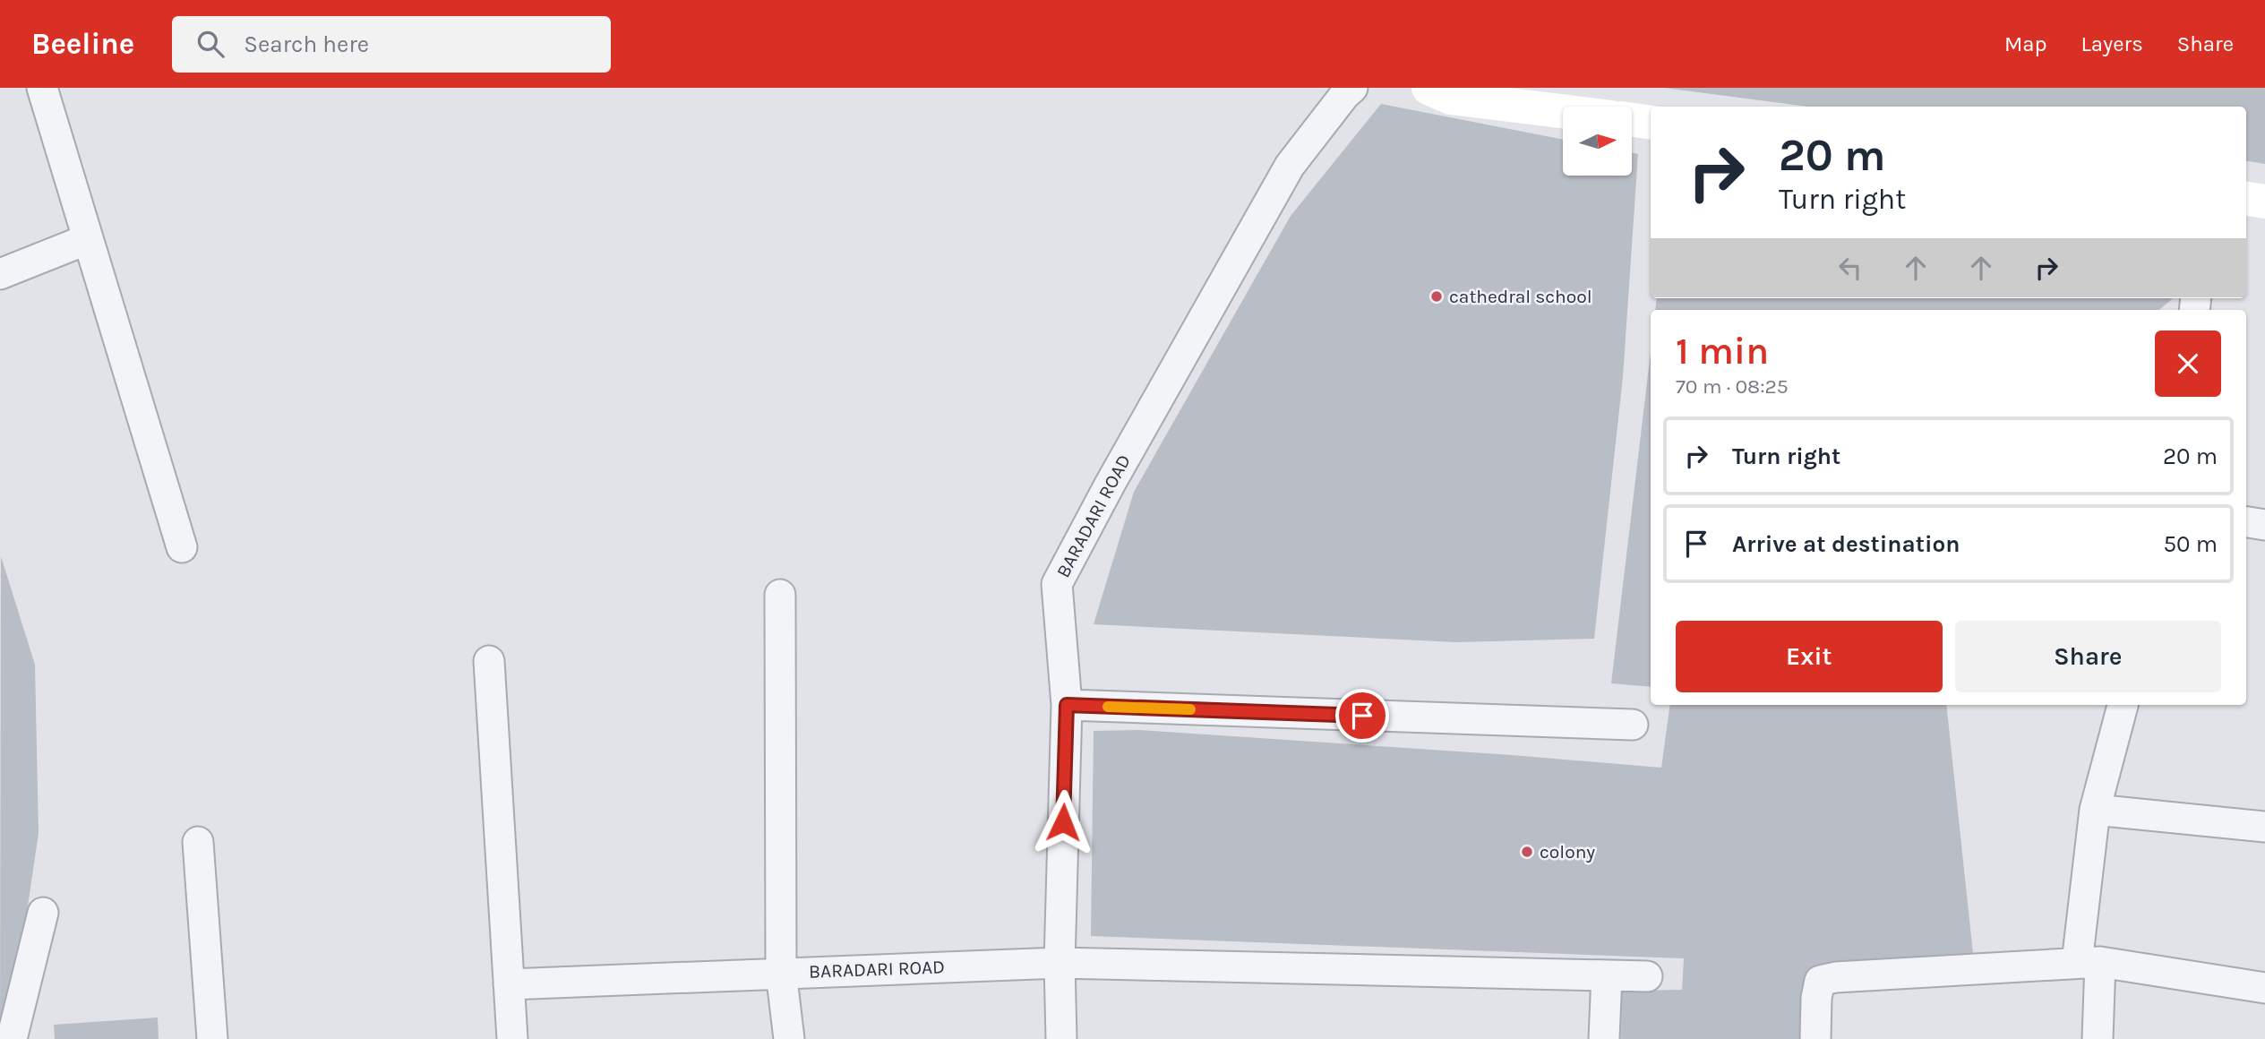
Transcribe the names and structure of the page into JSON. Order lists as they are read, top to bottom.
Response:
{
  "streets": {
    "street": ["BARADARI ROAD"]
  },
  "places": ["cathedral school", "colony"],
  "north": "right",
  "page": {
    "header": "Beeline",
    "search": "Search here",
    "nav": ["Map", "Layers", "Share"],
    "turn": ["20 m", "Turn right"],
    "heading": ["1 min", "70 m · 08:25"],
    "list": [
      {
        "name": "Turn right",
        "value": "20 m"
      },
      {
        "name": "Arrive at destination",
        "value": "50 m"
      }
    ],
    "buttons": ["Exit", "Share"]
  }
}
